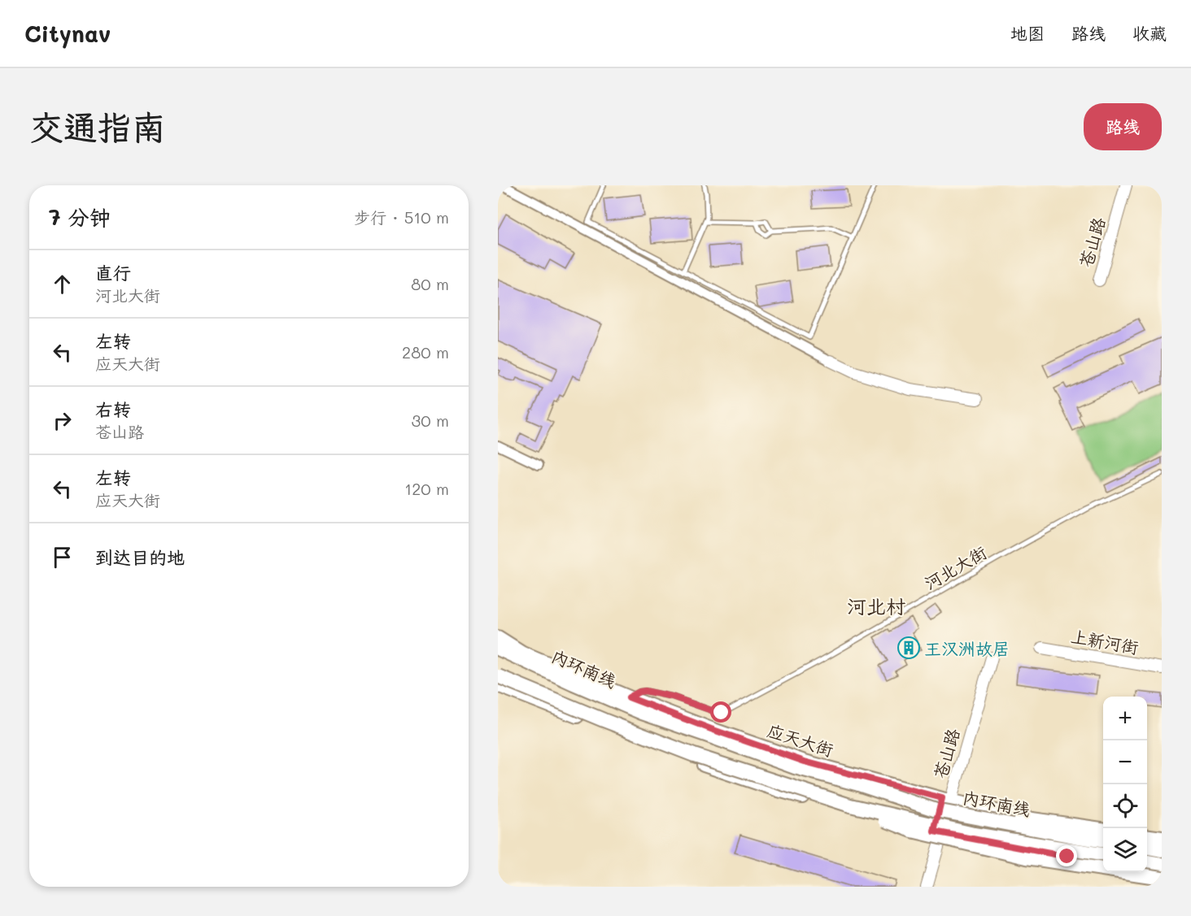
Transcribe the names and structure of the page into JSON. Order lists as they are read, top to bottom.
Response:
{
  "streets": {
    "main road": ["内环南线", "应天大街"],
    "street": ["苍山路", "上新河街"],
    "lane": ["河北大街"]
  },
  "crossings": [
    ["苍山路", "应天大街"],
    ["河北大街", "应天大街"]
  ],
  "districts": ["河北村"],
  "places": {
    "building": ["王汉洲故居"]
  },
  "page": {
    "header": "Citynav",
    "nav": ["地图", "路线", "收藏"],
    "buttons": "路线",
    "title": "交通指南",
    "heading": ["7 分钟", "步行 · 510 m"],
    "list": [
      ["直行", "河北大街", "80 m"],
      ["左转", "应天大街", "280 m"],
      ["右转", "苍山路", "30 m"],
      ["左转", "应天大街", "120 m"],
      "到达目的地"
    ],
    "map_buttons": ["+", "−"]
  }
}
